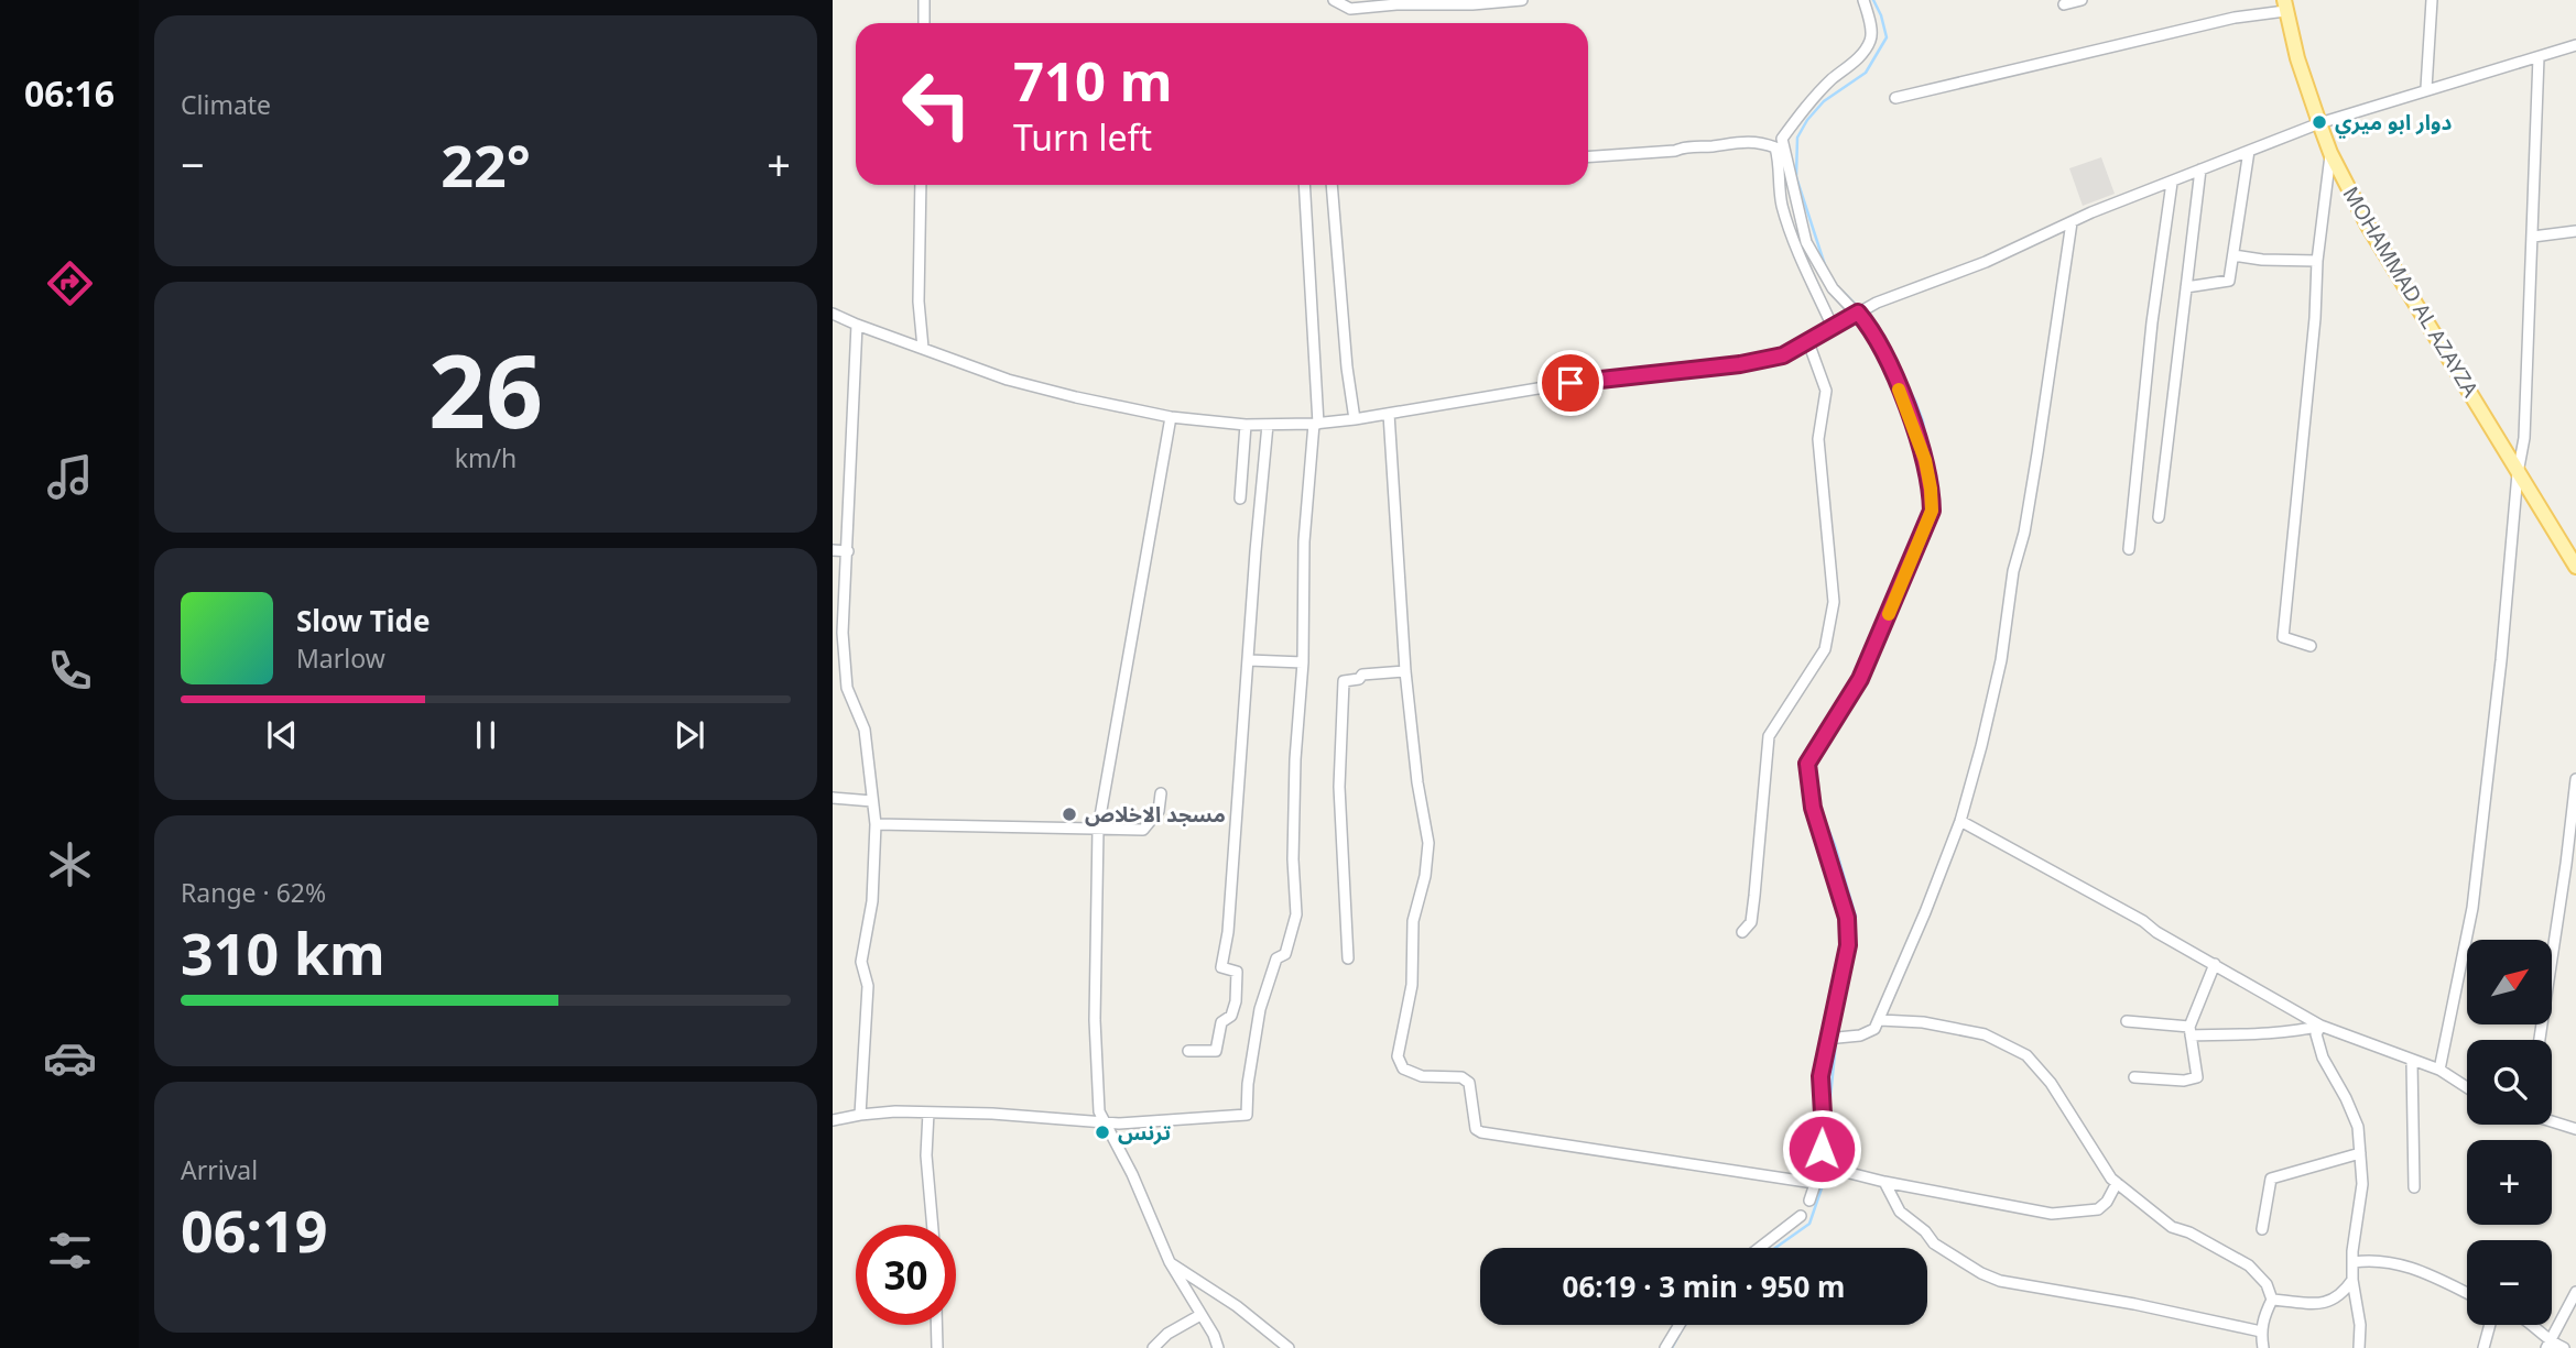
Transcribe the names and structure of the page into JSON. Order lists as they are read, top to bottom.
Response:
{
  "streets": {
    "main road": ["MOHAMMAD AL AZAYZA"]
  },
  "places": ["دوار ابو ميري", "مسجد الاخلاص", "ترنس"],
  "north": "top right",
  "page": {
    "tabs": "06:16",
    "tile": [
      "Climate",
      ["26", "km/h"],
      ["Range · 62%", "310 km"],
      ["Arrival", "06:19"]
    ],
    "turn": ["710 m", "Turn left"],
    "heat": ["−", "22°", "+"],
    "song": ["Slow Tide", "Marlow"],
    "map_buttons": ["+", "−"],
    "limit": "30",
    "trip": "06:19 · 3 min · 950 m"
  }
}
